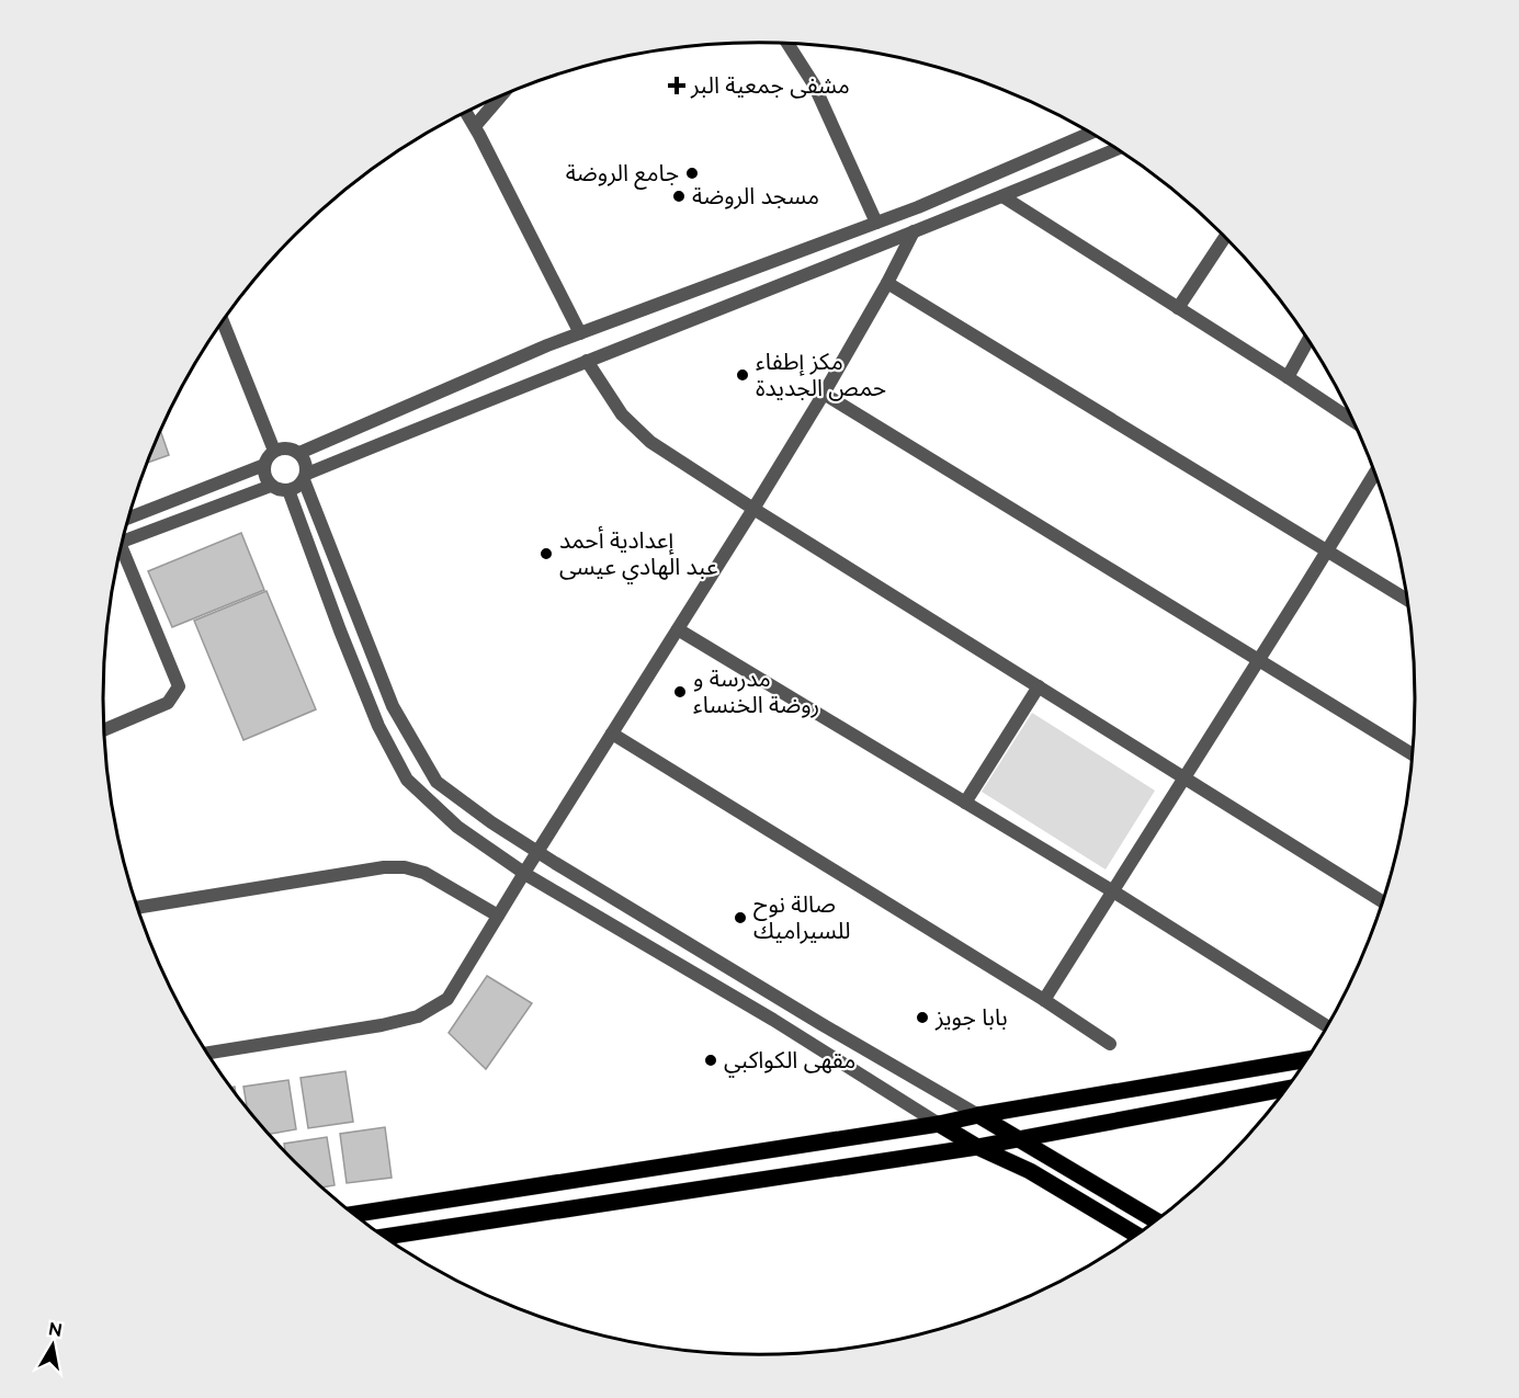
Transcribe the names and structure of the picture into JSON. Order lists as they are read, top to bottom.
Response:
{
  "places": {
    "health": ["مشفى جمعية البر"],
    "other": [
      "جامع الروضة",
      "مسجد الروضة",
      "مكز إطفاء حمص الجديدة",
      "إعدادية أحمد عبد الهادي عيسى",
      "مدرسة و روضة الخنساء",
      "صالة نوح للسيراميك",
      "بابا جويز",
      "مقهى الكواكبي"
    ]
  },
  "north": "top"
}
